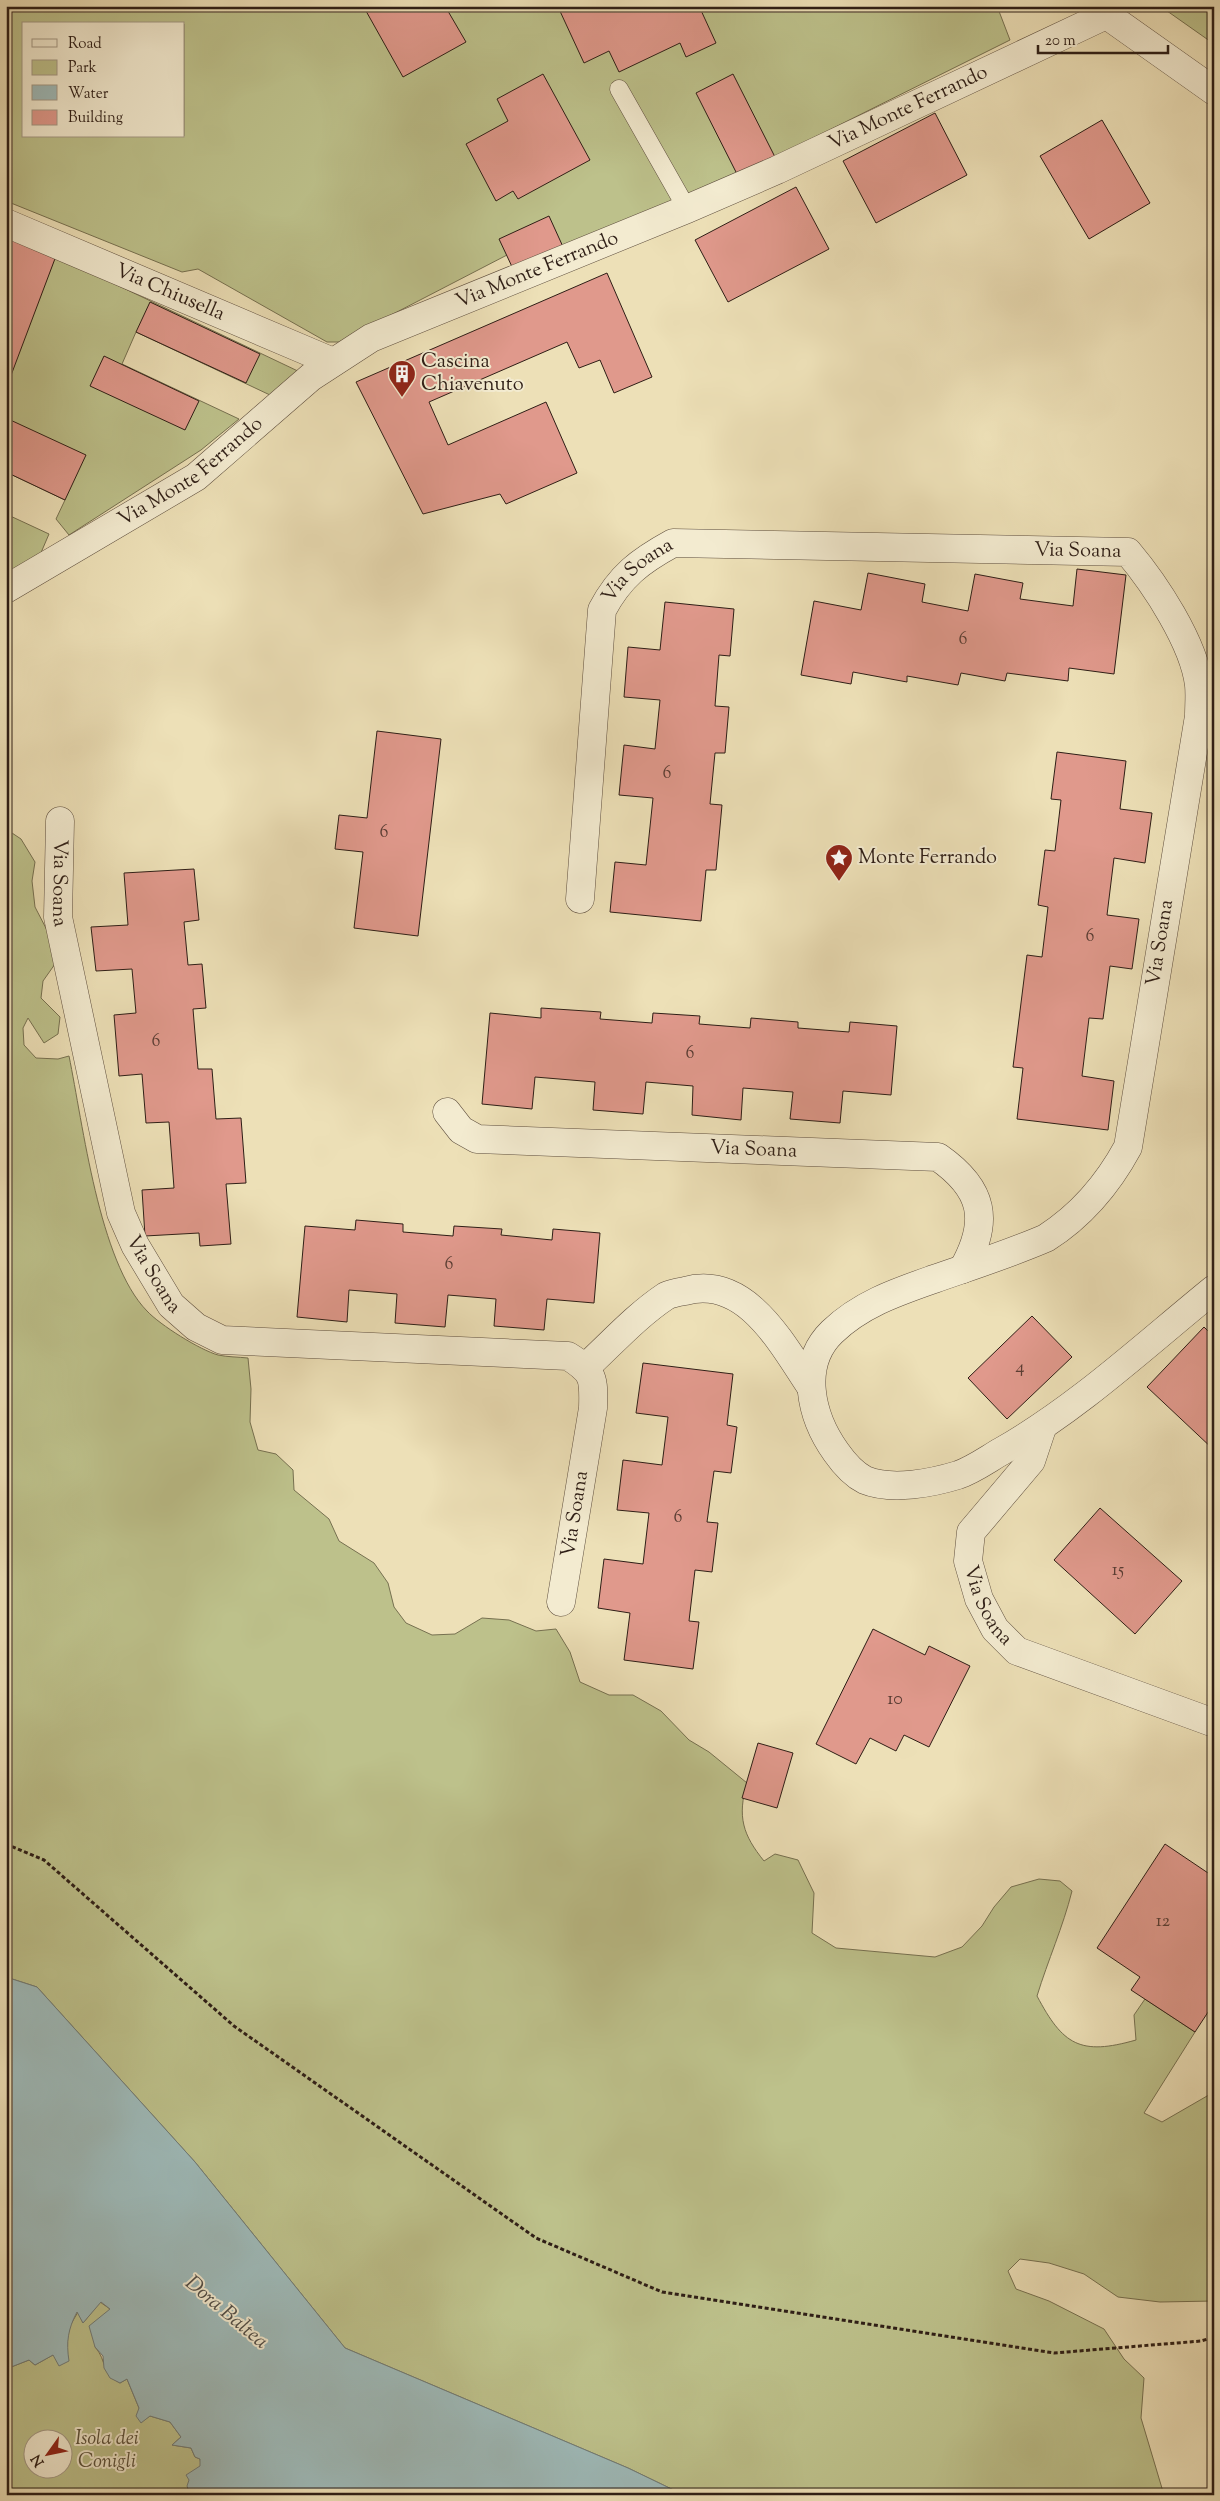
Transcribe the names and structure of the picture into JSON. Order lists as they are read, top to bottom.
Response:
{
  "streets": {
    "street": ["Via Monte Ferrando", "Via Chiusella", "Via Soana"]
  },
  "crossings": [
    ["Via Monte Ferrando", "Via Chiusella"]
  ],
  "water": ["Dora Baltea"],
  "parks": ["Isola dei Conigli"],
  "places": {
    "building": ["Cascina Chiavenuto"],
    "place": ["Monte Ferrando"]
  },
  "house_numbers": [
    "6",
    "6",
    "6",
    "6",
    "6",
    "6",
    "6",
    "4",
    "6",
    "15",
    "10",
    "12"
  ],
  "legend": [
    "Road",
    "Park",
    "Water",
    "Building"
  ],
  "scale_bar": "20 m",
  "north": "bottom left"
}
